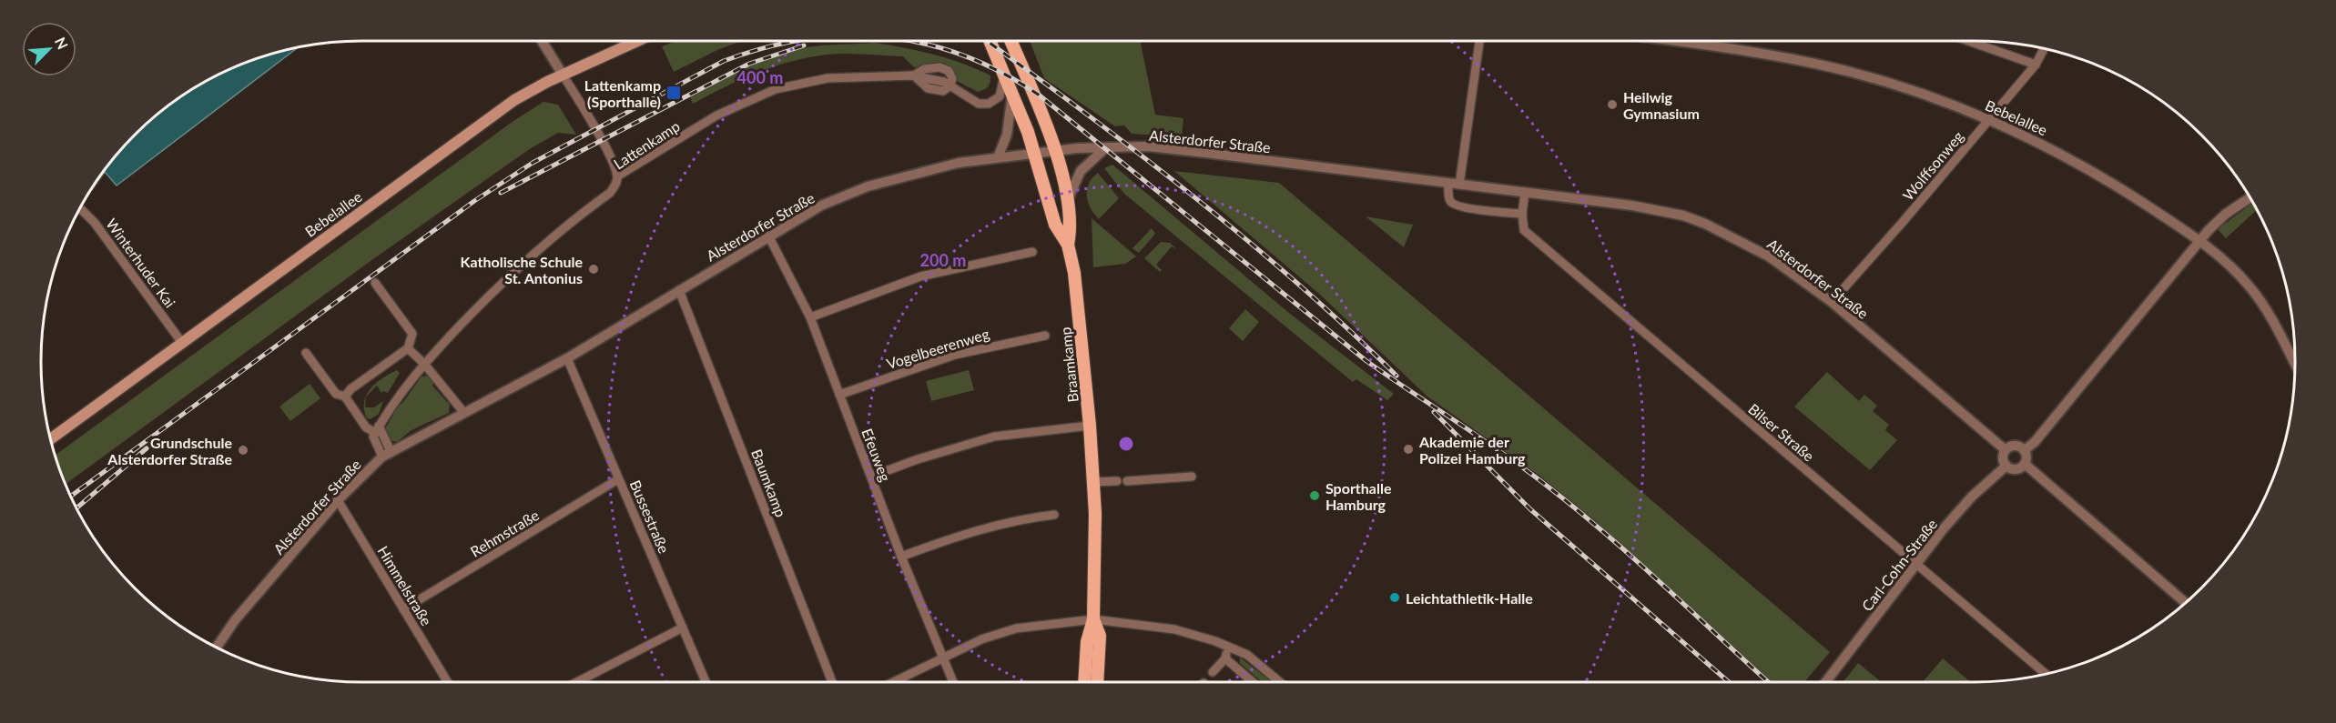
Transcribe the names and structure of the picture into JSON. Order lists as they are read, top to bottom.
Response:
{
  "streets": {
    "main road": ["Bebelallee", "Braamkamp"],
    "street": [
      "Alsterdorfer Straße",
      "Lattenkamp",
      "Wolffsonweg",
      "Winterhuder Kai",
      "Vogelbeerenweg",
      "Bilser Straße",
      "Efeuweg",
      "Baumkamp",
      "Bussestraße",
      "Rehmstraße",
      "Carl-Cohn-Straße",
      "Himmelstraße"
    ]
  },
  "crossings": [
    ["Bebelallee", "Wolffsonweg"],
    ["Bebelallee", "Winterhuder Kai"],
    ["Alsterdorfer Straße", "Wolffsonweg"],
    ["Alsterdorfer Straße", "Braamkamp"],
    ["Alsterdorfer Straße", "Efeuweg"],
    ["Alsterdorfer Straße", "Baumkamp"],
    ["Alsterdorfer Straße", "Bussestraße"],
    ["Alsterdorfer Straße", "Carl-Cohn-Straße"],
    ["Alsterdorfer Straße", "Himmelstraße"],
    ["Lattenkamp", "Braamkamp"],
    ["Vogelbeerenweg", "Efeuweg"],
    ["Bilser Straße", "Carl-Cohn-Straße"],
    ["Bussestraße", "Rehmstraße"],
    ["Rehmstraße", "Himmelstraße"]
  ],
  "places": {
    "transit": ["Lattenkamp (Sporthalle)"],
    "other": [
      "Heilwig Gymnasium",
      "Katholische Schule St. Antonius",
      "Akademie der Polizei Hamburg",
      "Grundschule Alsterdorfer Straße",
      "Sporthalle Hamburg",
      "Leichtathletik-Halle"
    ]
  },
  "north": "top right",
  "rings": ["400 m", "200 m"]
}
